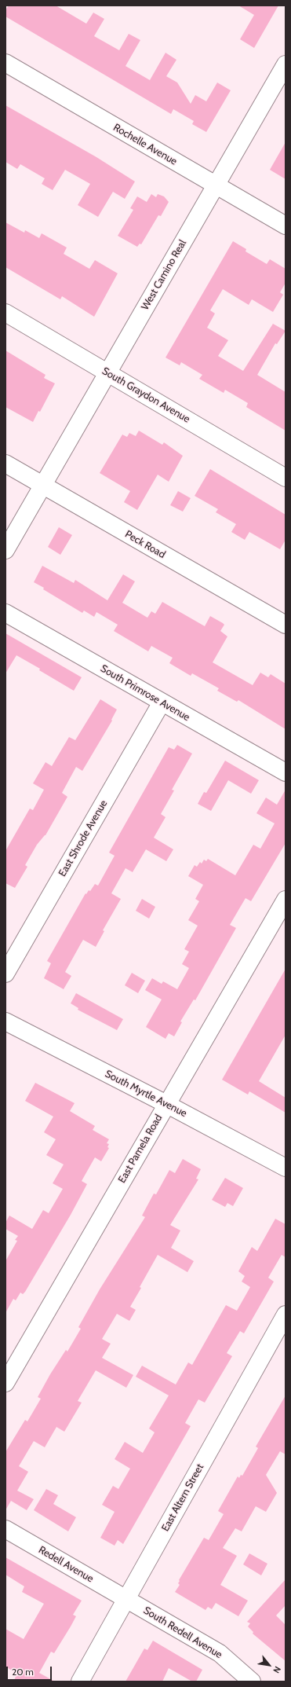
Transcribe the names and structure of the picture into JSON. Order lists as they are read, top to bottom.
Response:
{
  "streets": {
    "street": [
      "Rochelle Avenue",
      "West Camino Real",
      "South Graydon Avenue",
      "Peck Road",
      "South Primrose Avenue",
      "East Shrode Avenue",
      "South Myrtle Avenue",
      "East Pamela Road",
      "East Altern Street",
      "Redell Avenue",
      "South Redell Avenue"
    ]
  },
  "crossings": [
    ["Rochelle Avenue", "West Camino Real"],
    ["West Camino Real", "South Graydon Avenue"],
    ["West Camino Real", "Peck Road"],
    ["South Primrose Avenue", "East Shrode Avenue"],
    ["South Myrtle Avenue", "East Pamela Road"],
    ["East Altern Street", "Redell Avenue"],
    ["East Altern Street", "South Redell Avenue"],
    ["Redell Avenue", "South Redell Avenue"]
  ],
  "scale_bar": "20 m",
  "north": "bottom right"
}
